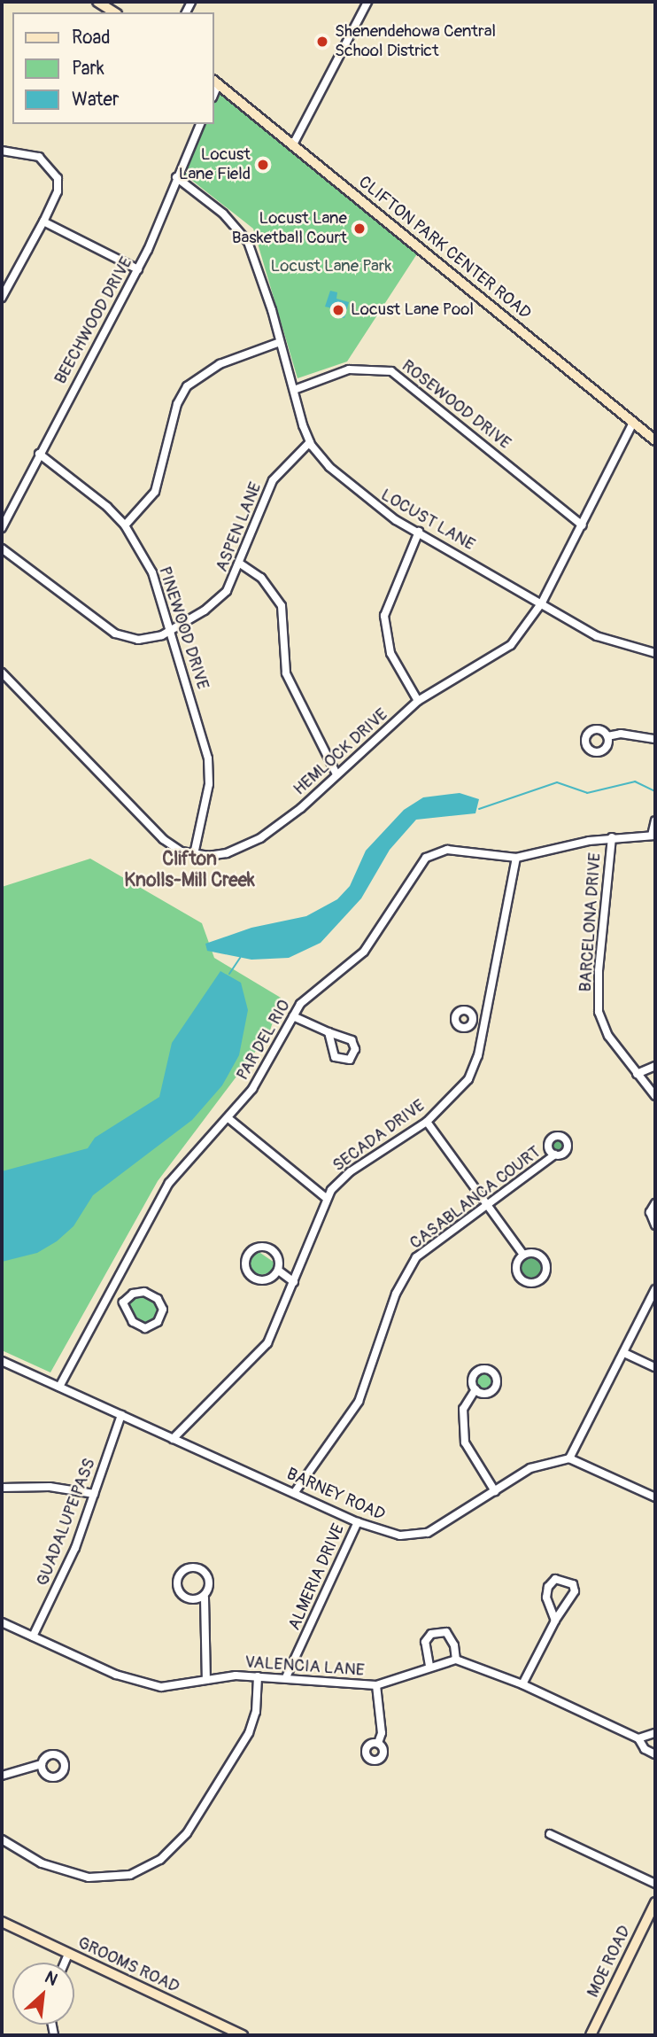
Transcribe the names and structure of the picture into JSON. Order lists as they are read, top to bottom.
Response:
{
  "streets": {
    "street": [
      "CLIFTON PARK CENTER ROAD",
      "BEECHWOOD DRIVE",
      "ROSEWOOD DRIVE",
      "LOCUST LANE",
      "ASPEN LANE",
      "PINEWOOD DRIVE",
      "HEMLOCK DRIVE",
      "BARCELONA DRIVE",
      "PAR DEL RIO",
      "SECADA DRIVE",
      "CASABLANCA COURT",
      "BARNEY ROAD",
      "GUADALUPE PASS",
      "ALMERIA DRIVE",
      "VALENCIA LANE",
      "MOE ROAD",
      "GROOMS ROAD"
    ]
  },
  "crossings": [
    ["CLIFTON PARK CENTER ROAD", "HEMLOCK DRIVE"],
    ["BEECHWOOD DRIVE", "LOCUST LANE"],
    ["BEECHWOOD DRIVE", "PINEWOOD DRIVE"],
    ["ROSEWOOD DRIVE", "LOCUST LANE"],
    ["ROSEWOOD DRIVE", "HEMLOCK DRIVE"],
    ["LOCUST LANE", "ASPEN LANE"],
    ["LOCUST LANE", "HEMLOCK DRIVE"],
    ["ASPEN LANE", "PINEWOOD DRIVE"],
    ["PINEWOOD DRIVE", "HEMLOCK DRIVE"],
    ["BARCELONA DRIVE", "PAR DEL RIO"],
    ["PAR DEL RIO", "SECADA DRIVE"],
    ["PAR DEL RIO", "BARNEY ROAD"],
    ["SECADA DRIVE", "BARNEY ROAD"],
    ["CASABLANCA COURT", "BARNEY ROAD"],
    ["BARNEY ROAD", "GUADALUPE PASS"],
    ["BARNEY ROAD", "ALMERIA DRIVE"],
    ["GUADALUPE PASS", "VALENCIA LANE"],
    ["ALMERIA DRIVE", "VALENCIA LANE"]
  ],
  "districts": ["Clifton Knolls-Mill Creek"],
  "parks": ["Locust Lane Park"],
  "places": [
    "Shenendehowa Central School District",
    "Locust Lane Field",
    "Locust Lane Basketball Court",
    "Locust Lane Pool"
  ],
  "legend": ["Road", "Park", "Water"],
  "north": "top right"
}
